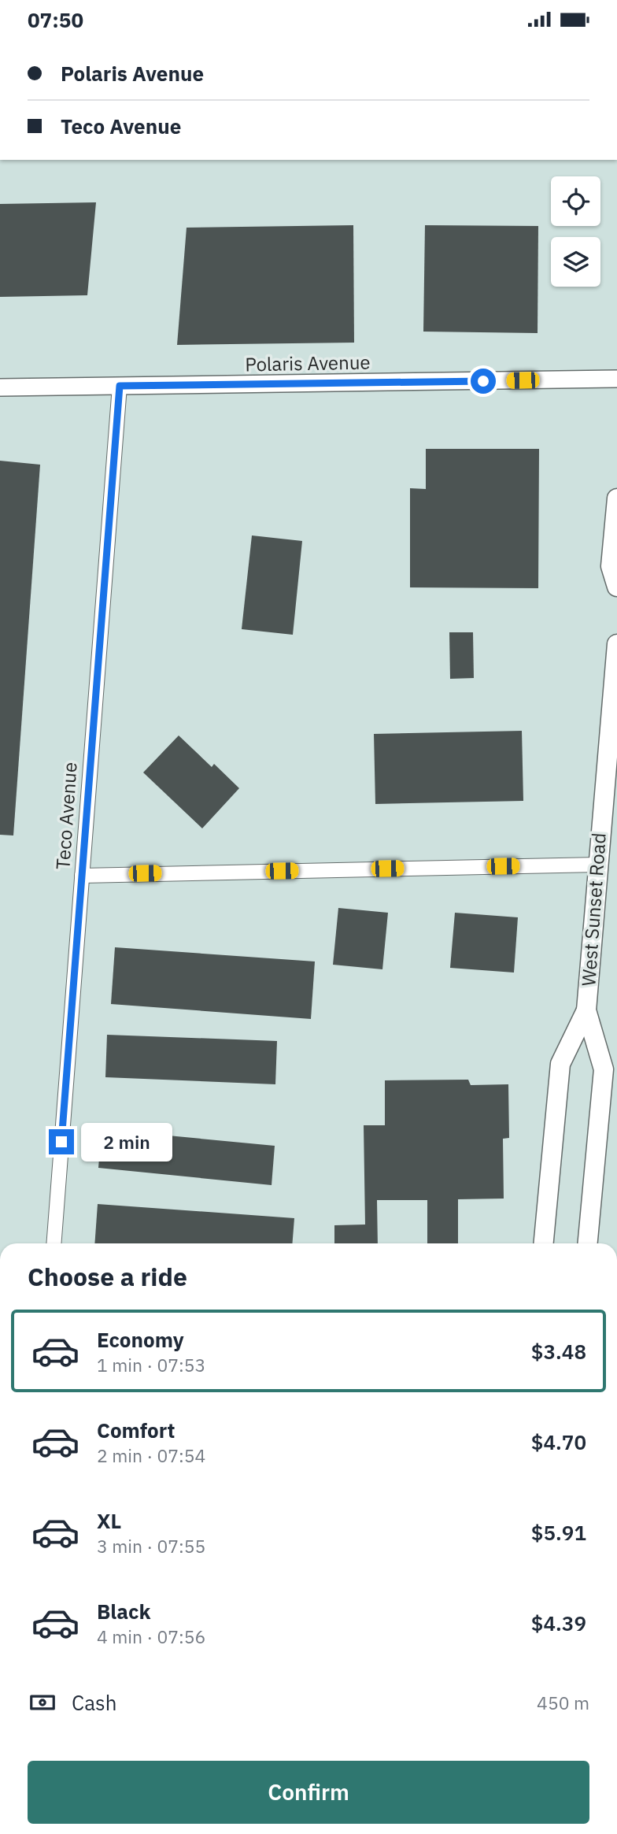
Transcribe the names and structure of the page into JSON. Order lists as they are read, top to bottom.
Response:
{
  "streets": {
    "main road": ["West Sunset Road"],
    "street": ["Polaris Avenue", "Teco Avenue"]
  },
  "crossings": [
    ["Polaris Avenue", "Teco Avenue"]
  ],
  "page": {
    "status": "07:50",
    "banner": ["Polaris Avenue", "Teco Avenue"],
    "bubble": "2 min",
    "heading": "Choose a ride",
    "list": [
      {
        "name": "Economy",
        "note": "1 min · 07:53",
        "value": "$3.48"
      },
      {
        "name": "Comfort",
        "note": "2 min · 07:54",
        "value": "$4.70"
      },
      {
        "name": "XL",
        "note": "3 min · 07:55",
        "value": "$5.91"
      },
      {
        "name": "Black",
        "note": "4 min · 07:56",
        "value": "$4.39"
      }
    ],
    "pay": ["Cash", "450 m"],
    "buttons": "Confirm"
  }
}
